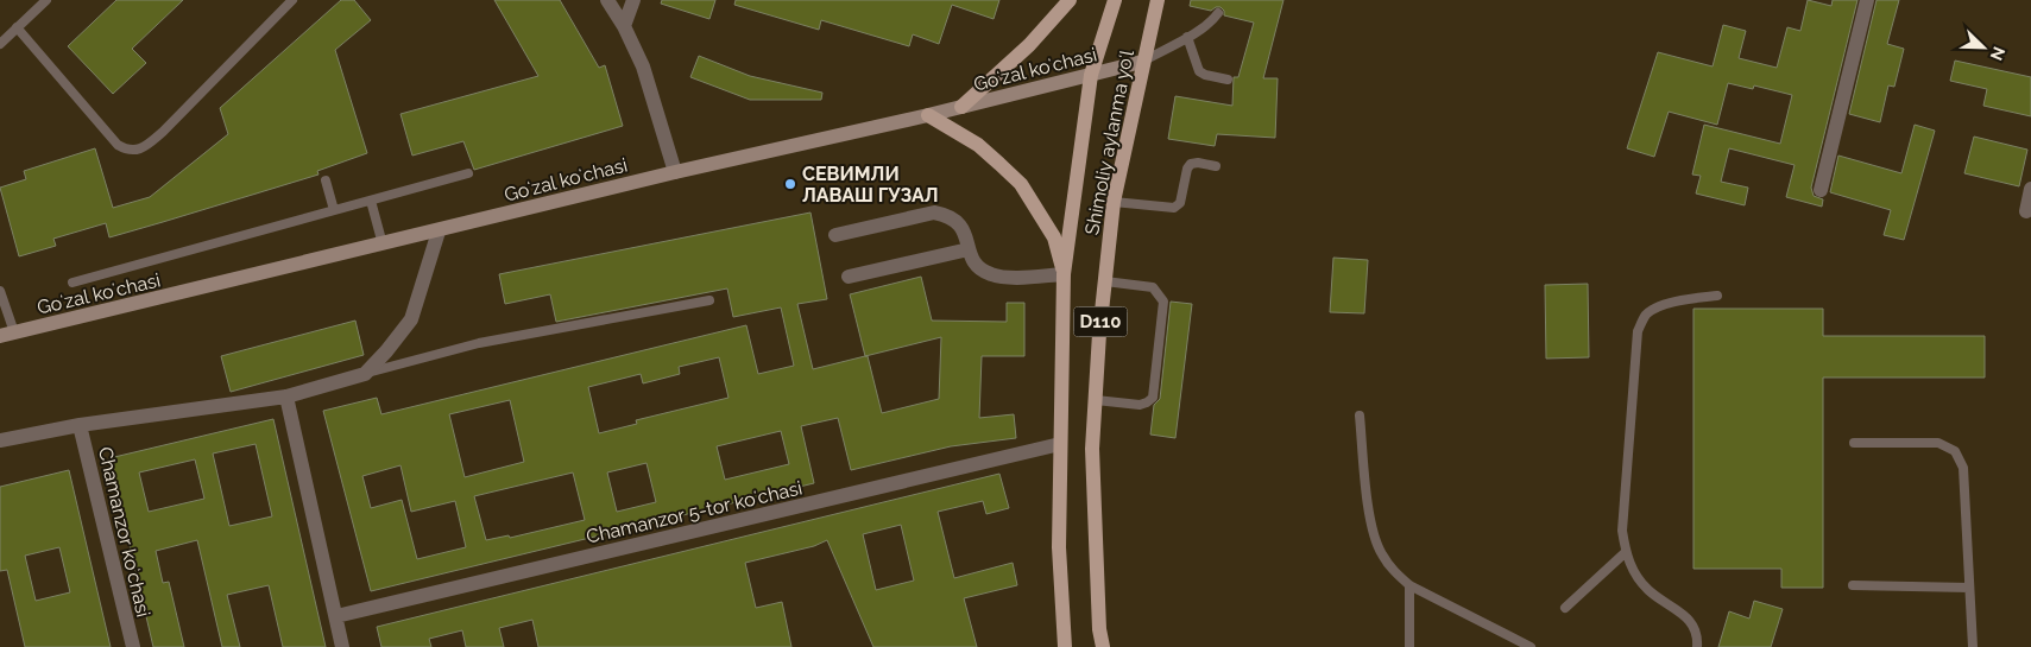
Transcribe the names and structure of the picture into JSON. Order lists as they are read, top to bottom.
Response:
{
  "streets": {
    "main road": ["Goʻzal koʻchasi", "Shimoliy aylanma yoʻl", "D110"],
    "street": ["Chamanzor 5-tor koʻchasi", "Chamanzor koʻchasi"]
  },
  "crossings": [
    ["Goʻzal koʻchasi", "Shimoliy aylanma yoʻl"],
    ["Shimoliy aylanma yoʻl", "Chamanzor 5-tor koʻchasi"]
  ],
  "places": ["СЕВИМЛИ ЛАВАШ ГУЗАЛ"],
  "north": "bottom right"
}
